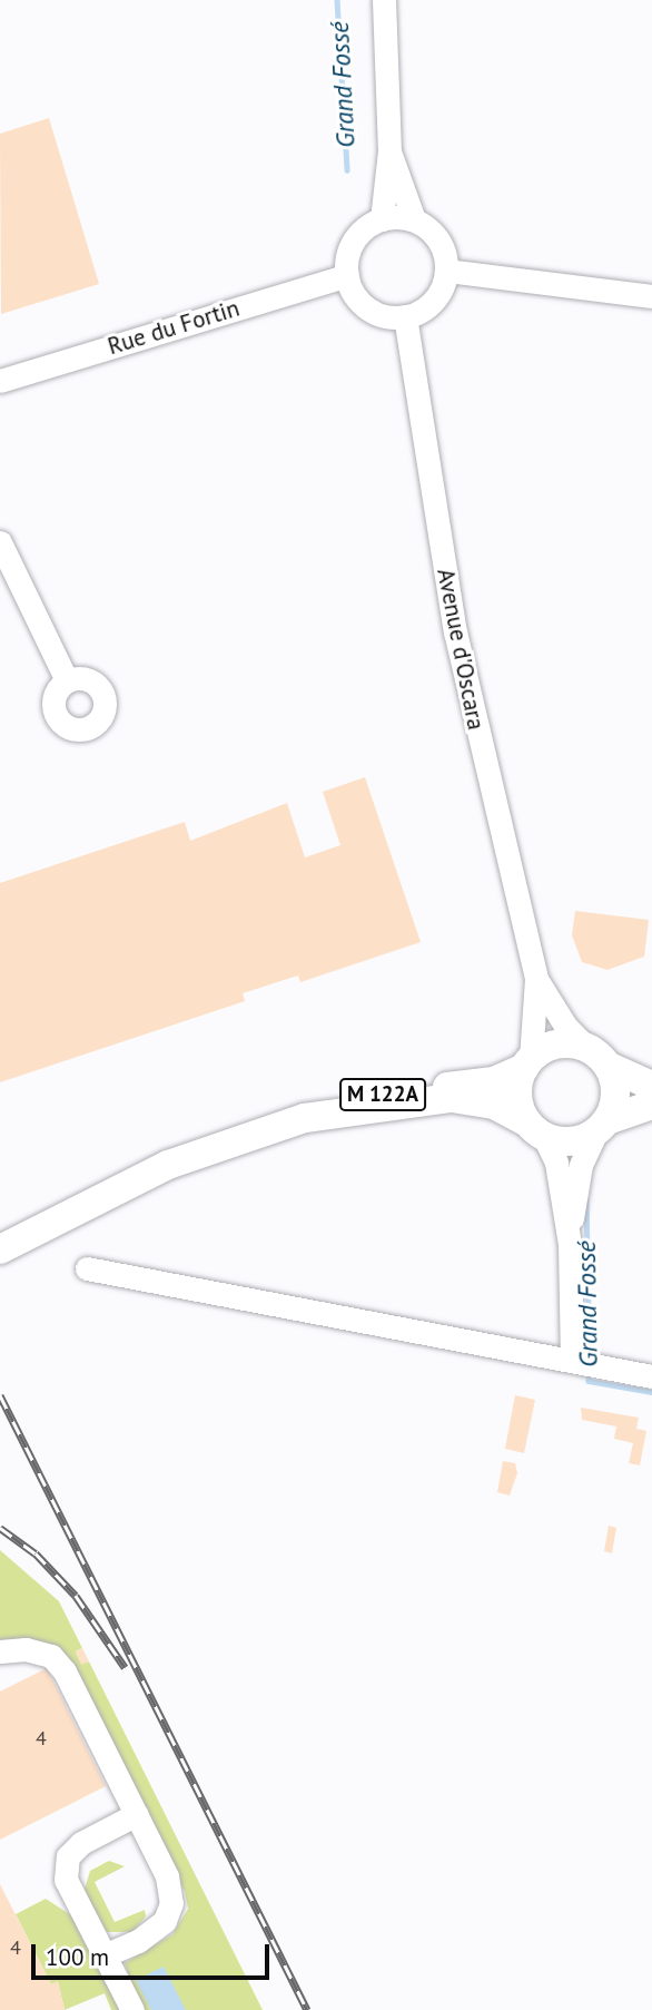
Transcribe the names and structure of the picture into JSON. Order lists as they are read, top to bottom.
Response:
{
  "streets": {
    "main road": ["M 122A"],
    "street": ["Rue du Fortin", "Avenue d'Oscara"]
  },
  "crossings": [
    ["Rue du Fortin", "Avenue d'Oscara"],
    ["Avenue d'Oscara", "M 122A"]
  ],
  "water": ["Grand Fossé"],
  "house_numbers": ["4", "4"],
  "scale_bar": "100 m"
}
